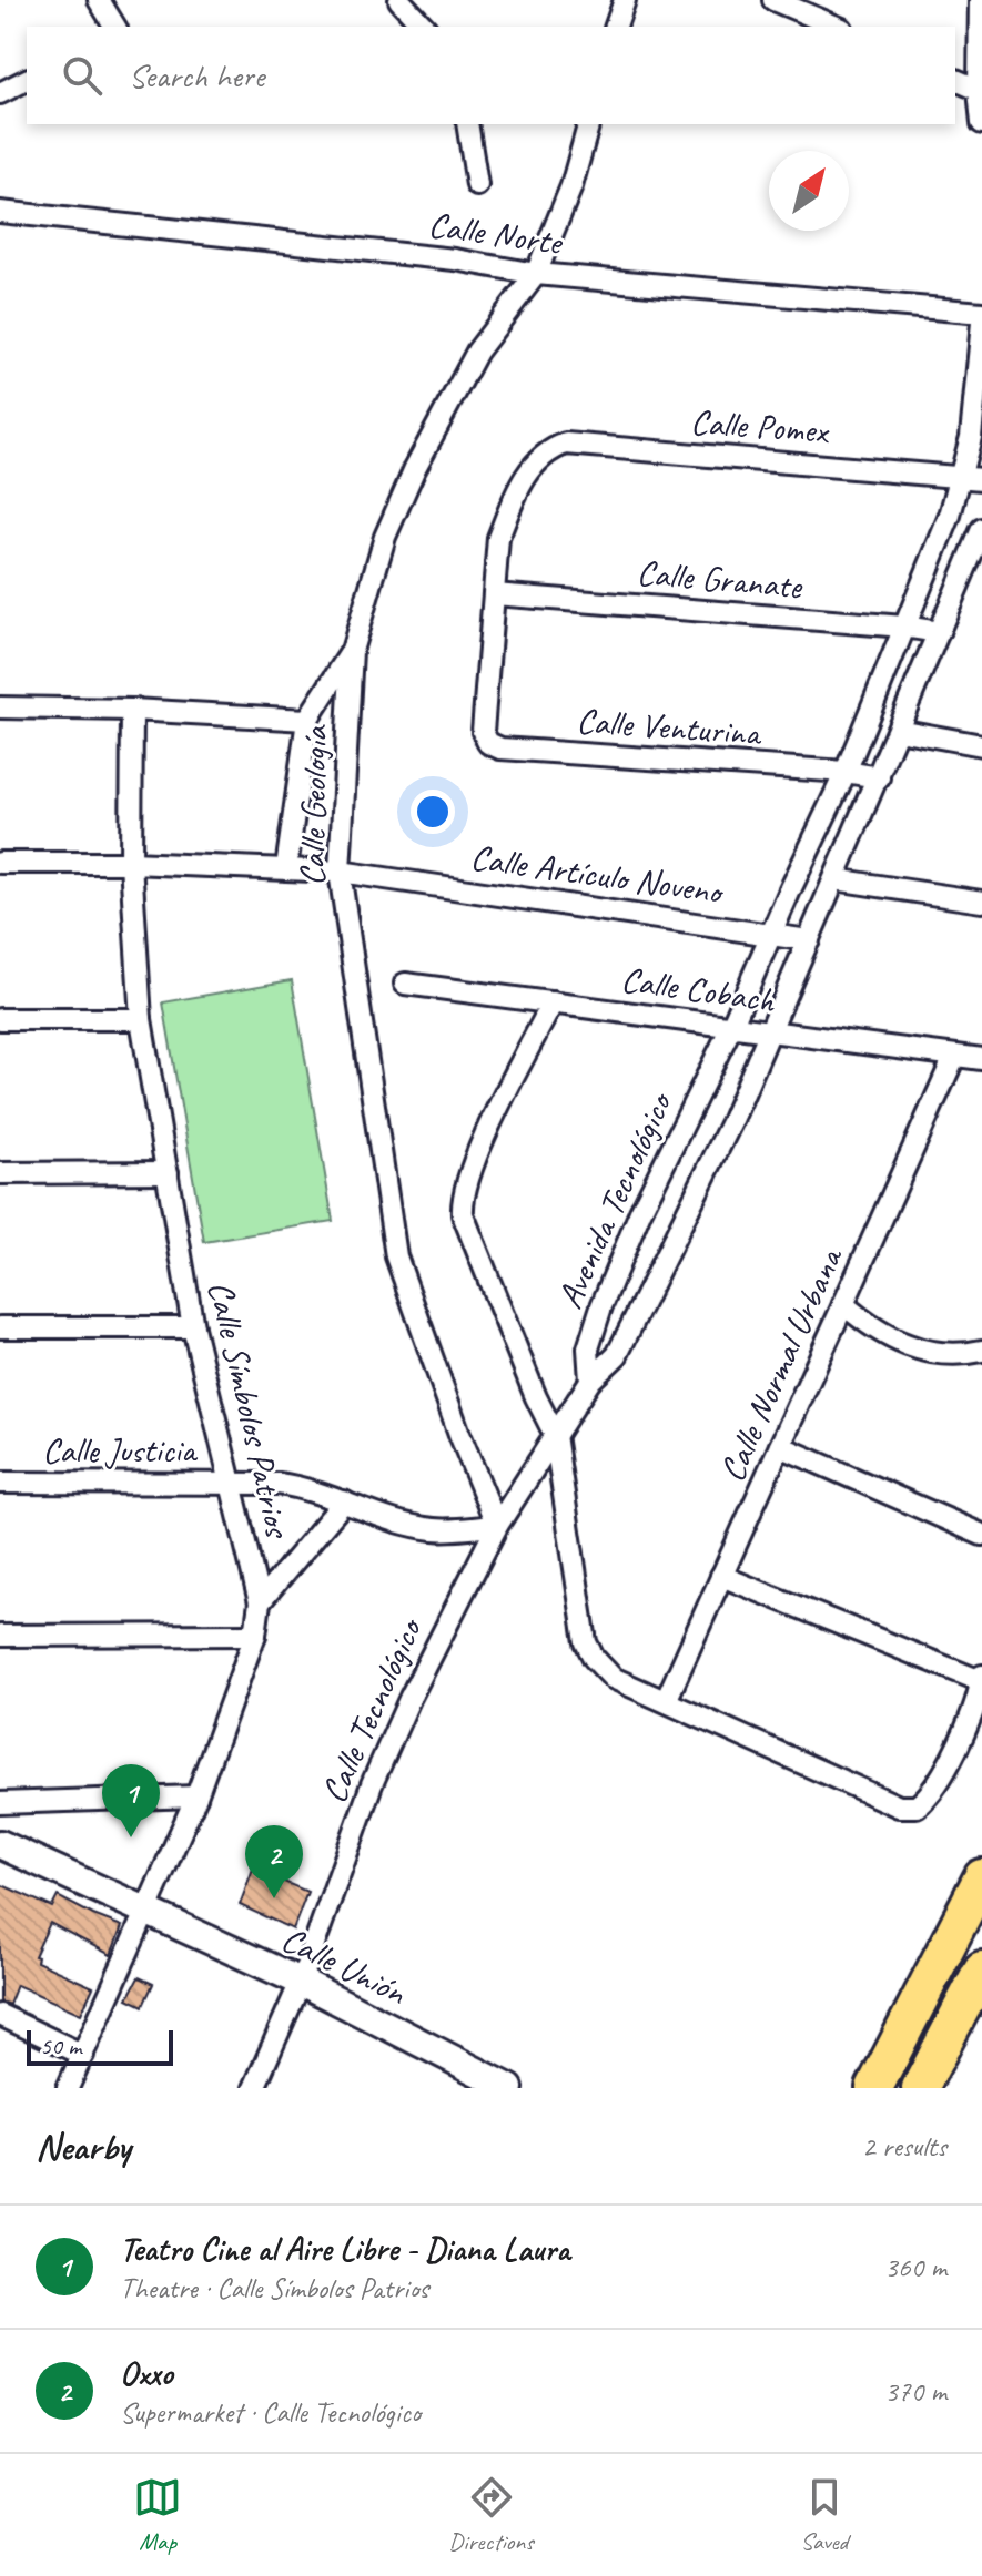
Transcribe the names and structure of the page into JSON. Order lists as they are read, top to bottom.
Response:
{
  "streets": {
    "street": [
      "Calle Norte",
      "Calle Pomex",
      "Calle Granate",
      "Calle Venturina",
      "Calle Geología",
      "Calle Artículo Noveno",
      "Calle Cobach",
      "Avenida Tecnológico",
      "Calle Normal Urbana",
      "Calle Símbolos Patrios",
      "Calle Justicia",
      "Calle Tecnológico",
      "Calle Unión"
    ]
  },
  "crossings": [
    ["Calle Norte", "Calle Geología"],
    ["Calle Pomex", "Calle Granate"],
    ["Calle Pomex", "Calle Venturina"],
    ["Calle Pomex", "Avenida Tecnológico"],
    ["Calle Granate", "Calle Venturina"],
    ["Calle Granate", "Avenida Tecnológico"],
    ["Calle Venturina", "Avenida Tecnológico"],
    ["Calle Geología", "Calle Artículo Noveno"],
    ["Calle Geología", "Calle Justicia"],
    ["Calle Geología", "Calle Tecnológico"],
    ["Calle Artículo Noveno", "Avenida Tecnológico"],
    ["Calle Artículo Noveno", "Calle Símbolos Patrios"],
    ["Calle Cobach", "Avenida Tecnológico"],
    ["Calle Cobach", "Calle Normal Urbana"],
    ["Avenida Tecnológico", "Calle Tecnológico"],
    ["Calle Símbolos Patrios", "Calle Justicia"],
    ["Calle Símbolos Patrios", "Calle Unión"],
    ["Calle Justicia", "Calle Tecnológico"],
    ["Calle Tecnológico", "Calle Unión"]
  ],
  "scale_bar": "50 m",
  "north": "top right",
  "page": {
    "search": "Search here",
    "pins": ["1", "2"],
    "scale": "50 m",
    "heading": ["Nearby", "2 results"],
    "list": [
      {
        "mark": "1",
        "name": "Teatro Cine al Aire Libre - Diana Laura",
        "note": "Theatre · Calle Símbolos Patrios",
        "value": "360 m"
      },
      {
        "mark": "2",
        "name": "Oxxo",
        "note": "Supermarket · Calle Tecnológico",
        "value": "370 m"
      }
    ],
    "nav": ["Map", "Directions", "Saved"]
  }
}
